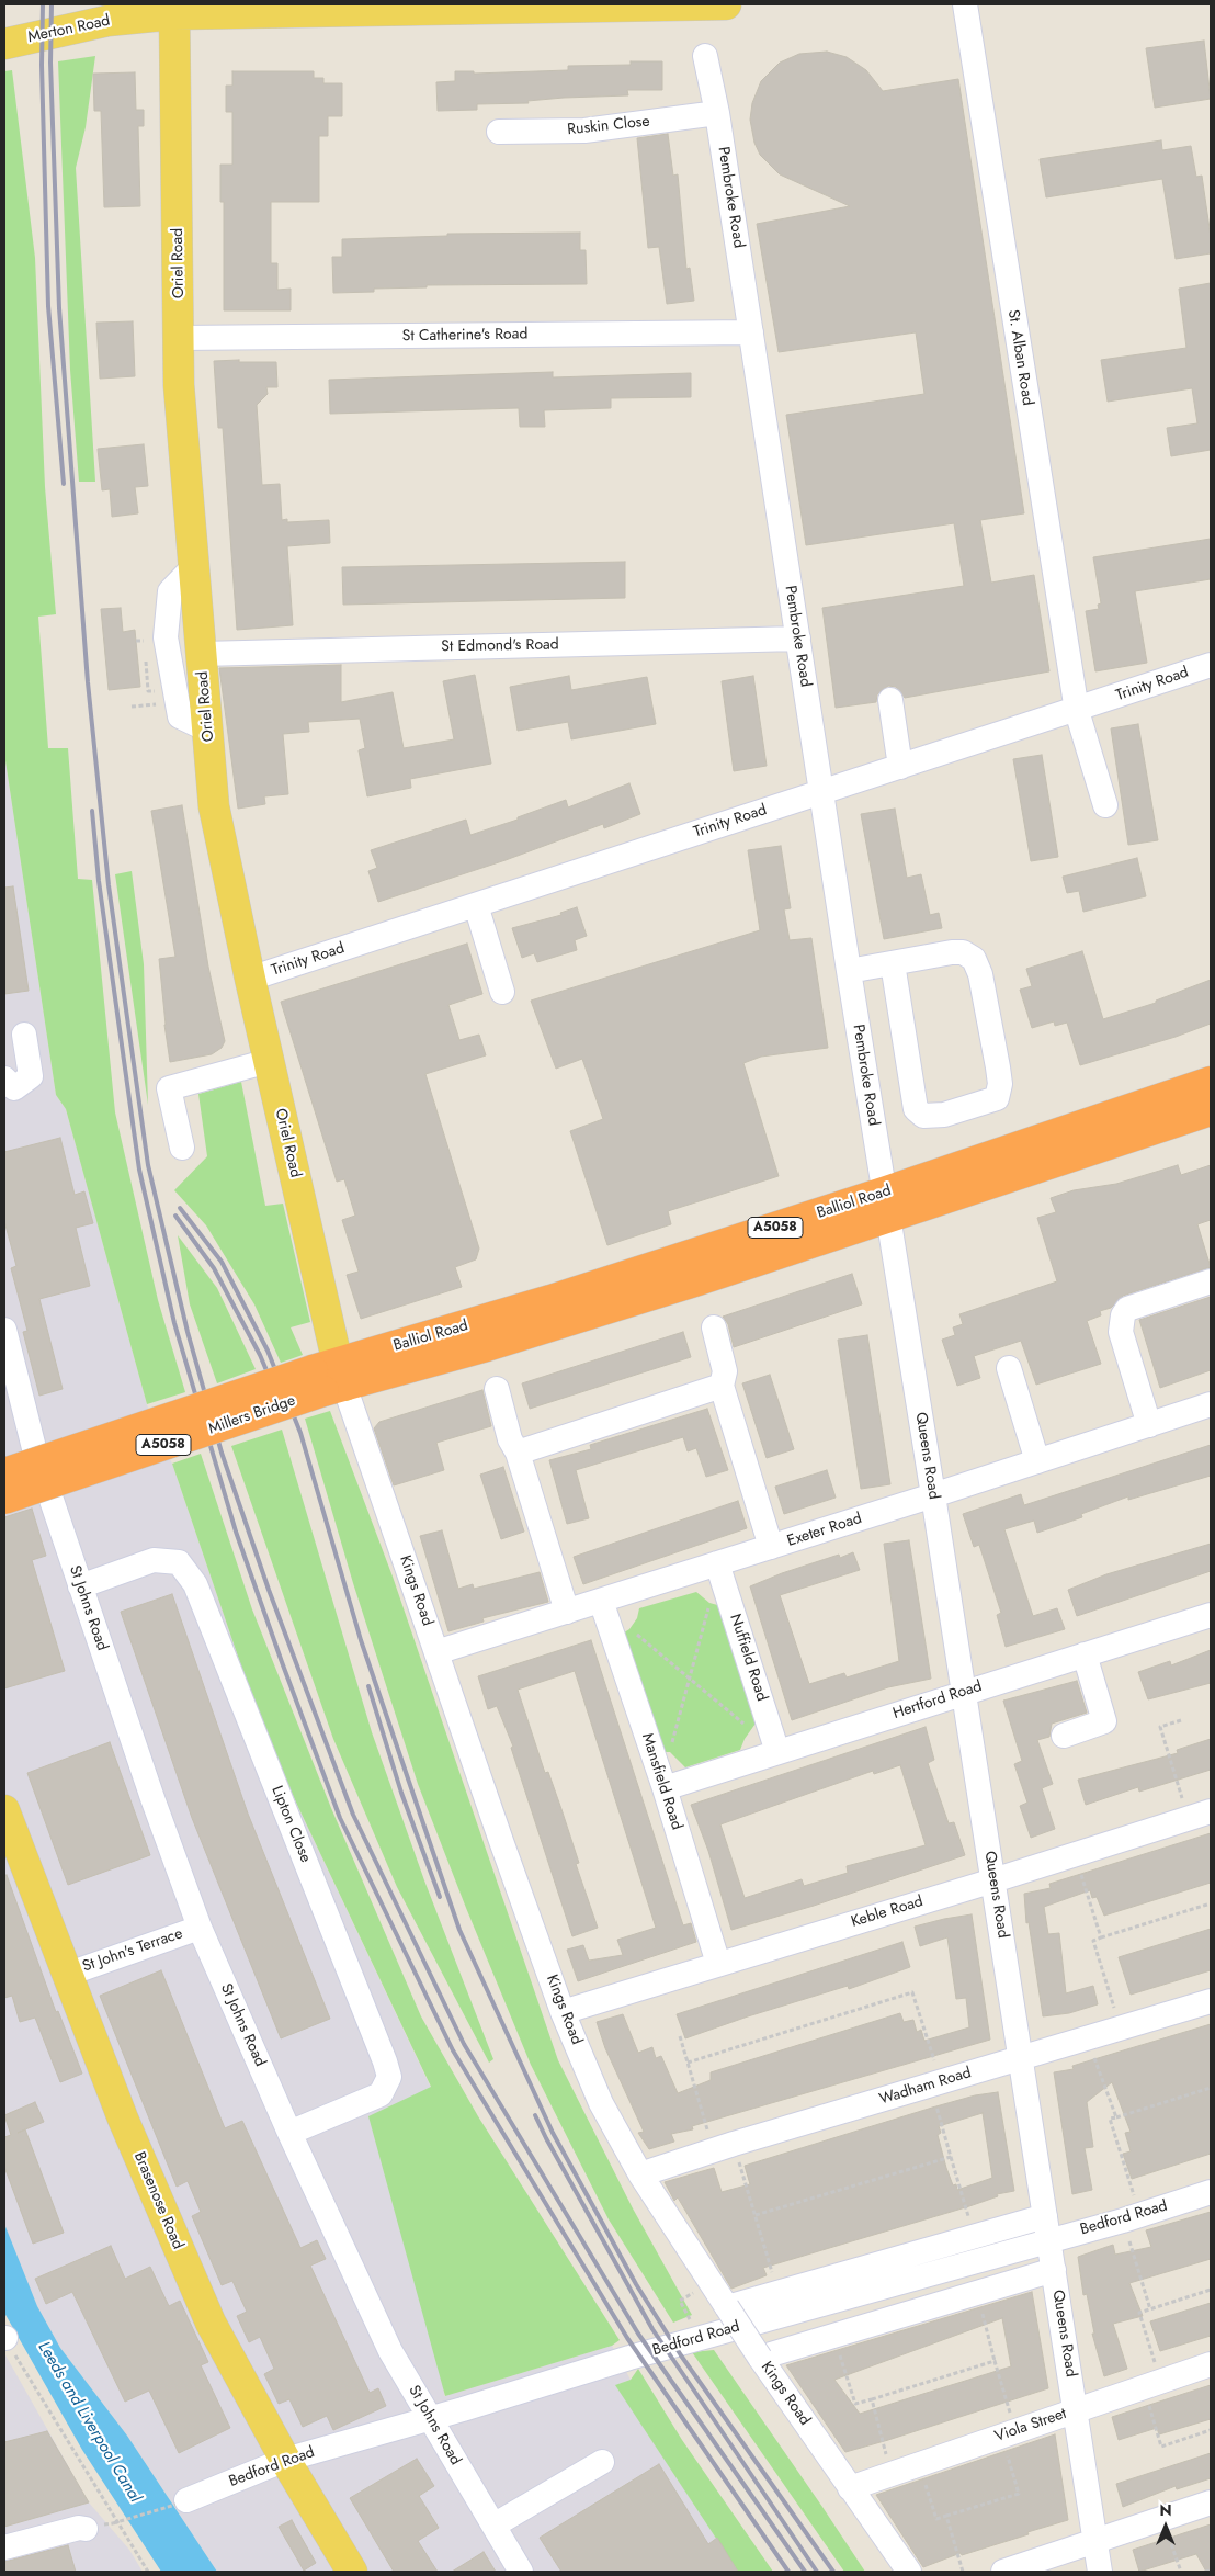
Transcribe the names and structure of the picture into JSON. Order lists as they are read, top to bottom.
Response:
{
  "streets": {
    "highway": ["Balliol Road", "A5058", "Millers Bridge"],
    "main road": ["Merton Road", "Oriel Road", "Brasenose Road"],
    "street": [
      "Ruskin Close",
      "Pembroke Road",
      "St Catherine's Road",
      "St. Alban Road",
      "St Edmond's Road",
      "Trinity Road",
      "Queens Road",
      "Exeter Road",
      "Kings Road",
      "St Johns Road",
      "Nuffield Road",
      "Hertford Road",
      "Mansfield Road",
      "Lipton Close",
      "Keble Road",
      "St John's Terrace",
      "Wadham Road",
      "Bedford Road",
      "Viola Street"
    ]
  },
  "crossings": [
    ["Merton Road", "Oriel Road"],
    ["Ruskin Close", "Pembroke Road"],
    ["Pembroke Road", "St Catherine's Road"],
    ["Pembroke Road", "St Edmond's Road"],
    ["Pembroke Road", "Trinity Road"],
    ["Pembroke Road", "Balliol Road"],
    ["Pembroke Road", "Queens Road"],
    ["Oriel Road", "St Catherine's Road"],
    ["Oriel Road", "St Edmond's Road"],
    ["Oriel Road", "Trinity Road"],
    ["Oriel Road", "Balliol Road"],
    ["Oriel Road", "Millers Bridge"],
    ["Oriel Road", "Kings Road"],
    ["St. Alban Road", "Trinity Road"],
    ["Balliol Road", "Millers Bridge"],
    ["Balliol Road", "Queens Road"],
    ["Balliol Road", "Kings Road"],
    ["Millers Bridge", "Kings Road"],
    ["Queens Road", "Exeter Road"],
    ["Queens Road", "Hertford Road"],
    ["Queens Road", "Keble Road"],
    ["Queens Road", "Wadham Road"],
    ["Queens Road", "Bedford Road"],
    ["Queens Road", "Viola Street"],
    ["Exeter Road", "Kings Road"],
    ["Exeter Road", "Nuffield Road"],
    ["Exeter Road", "Mansfield Road"],
    ["Kings Road", "Keble Road"],
    ["Kings Road", "Wadham Road"],
    ["Kings Road", "Bedford Road"],
    ["Kings Road", "Viola Street"],
    ["St Johns Road", "Lipton Close"],
    ["St Johns Road", "St John's Terrace"],
    ["St Johns Road", "Bedford Road"],
    ["Nuffield Road", "Hertford Road"],
    ["Hertford Road", "Mansfield Road"],
    ["Mansfield Road", "Keble Road"],
    ["St John's Terrace", "Brasenose Road"],
    ["Brasenose Road", "Bedford Road"]
  ],
  "water": ["Leeds and Liverpool Canal"],
  "north": "top"
}
